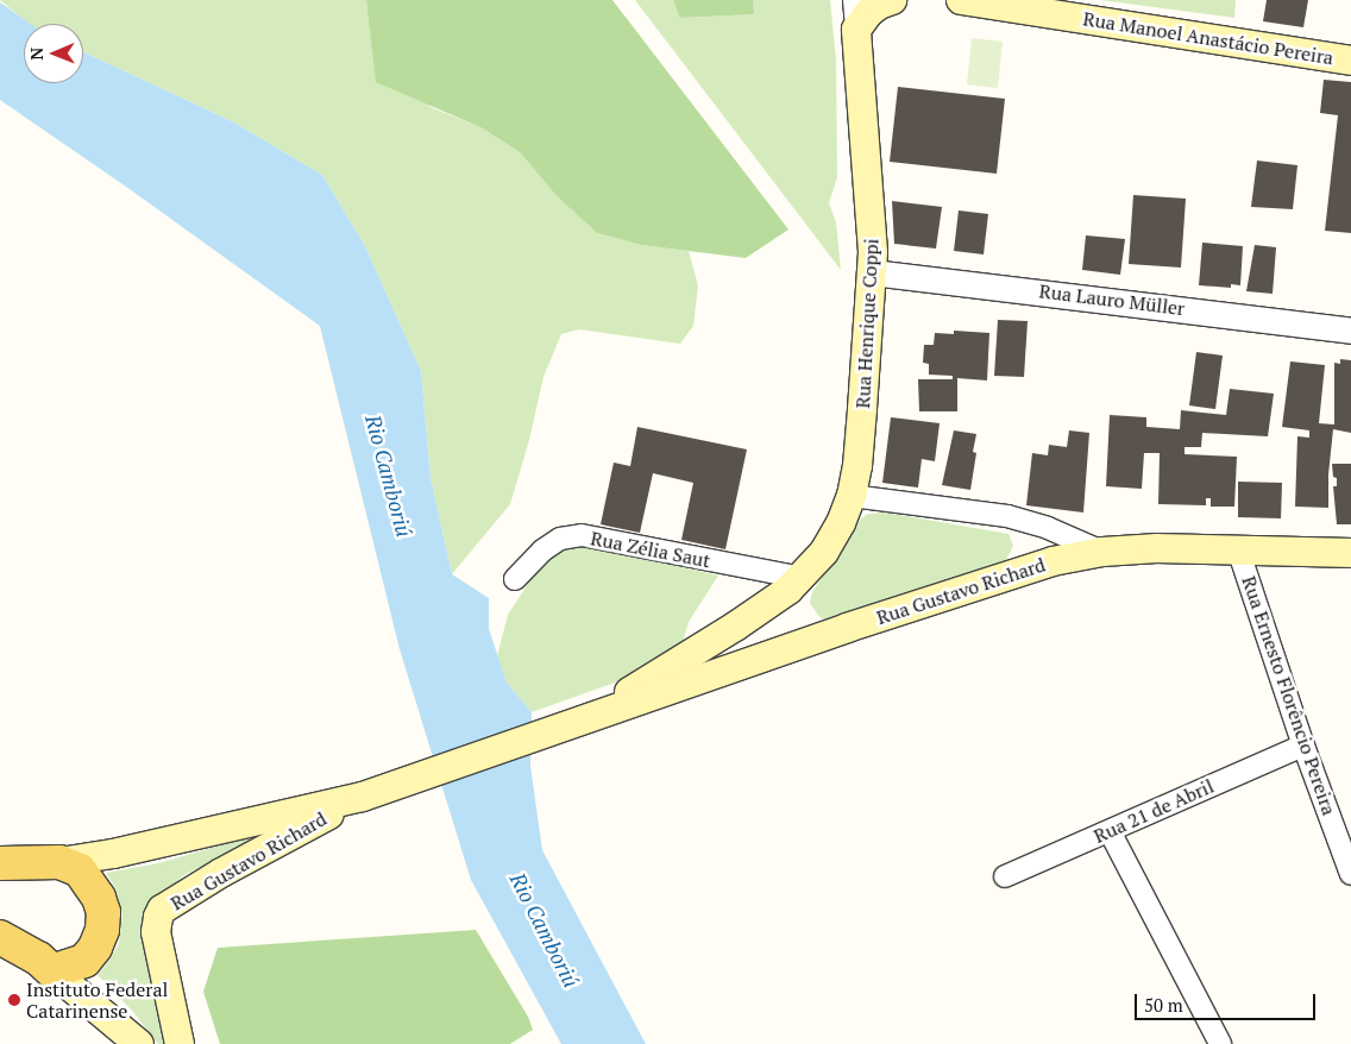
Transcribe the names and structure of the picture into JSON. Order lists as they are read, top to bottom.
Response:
{
  "streets": {
    "main road": ["Rua Manoel Anastácio Pereira", "Rua Henrique Coppi", "Rua Gustavo Richard"],
    "street": [
      "Rua Lauro Müller",
      "Rua Zélia Saut",
      "Rua Ernesto Florêncio Pereira",
      "Rua 21 de Abril"
    ]
  },
  "crossings": [
    ["Rua Lauro Müller", "Rua Henrique Coppi"],
    ["Rua Henrique Coppi", "Rua Zélia Saut"],
    ["Rua Henrique Coppi", "Rua Gustavo Richard"],
    ["Rua Zélia Saut", "Rua Gustavo Richard"],
    ["Rua Gustavo Richard", "Rua Ernesto Florêncio Pereira"],
    ["Rua Ernesto Florêncio Pereira", "Rua 21 de Abril"]
  ],
  "water": ["Rio Camboriú"],
  "places": ["Instituto Federal Catarinense"],
  "scale_bar": "50 m",
  "north": "left"
}
